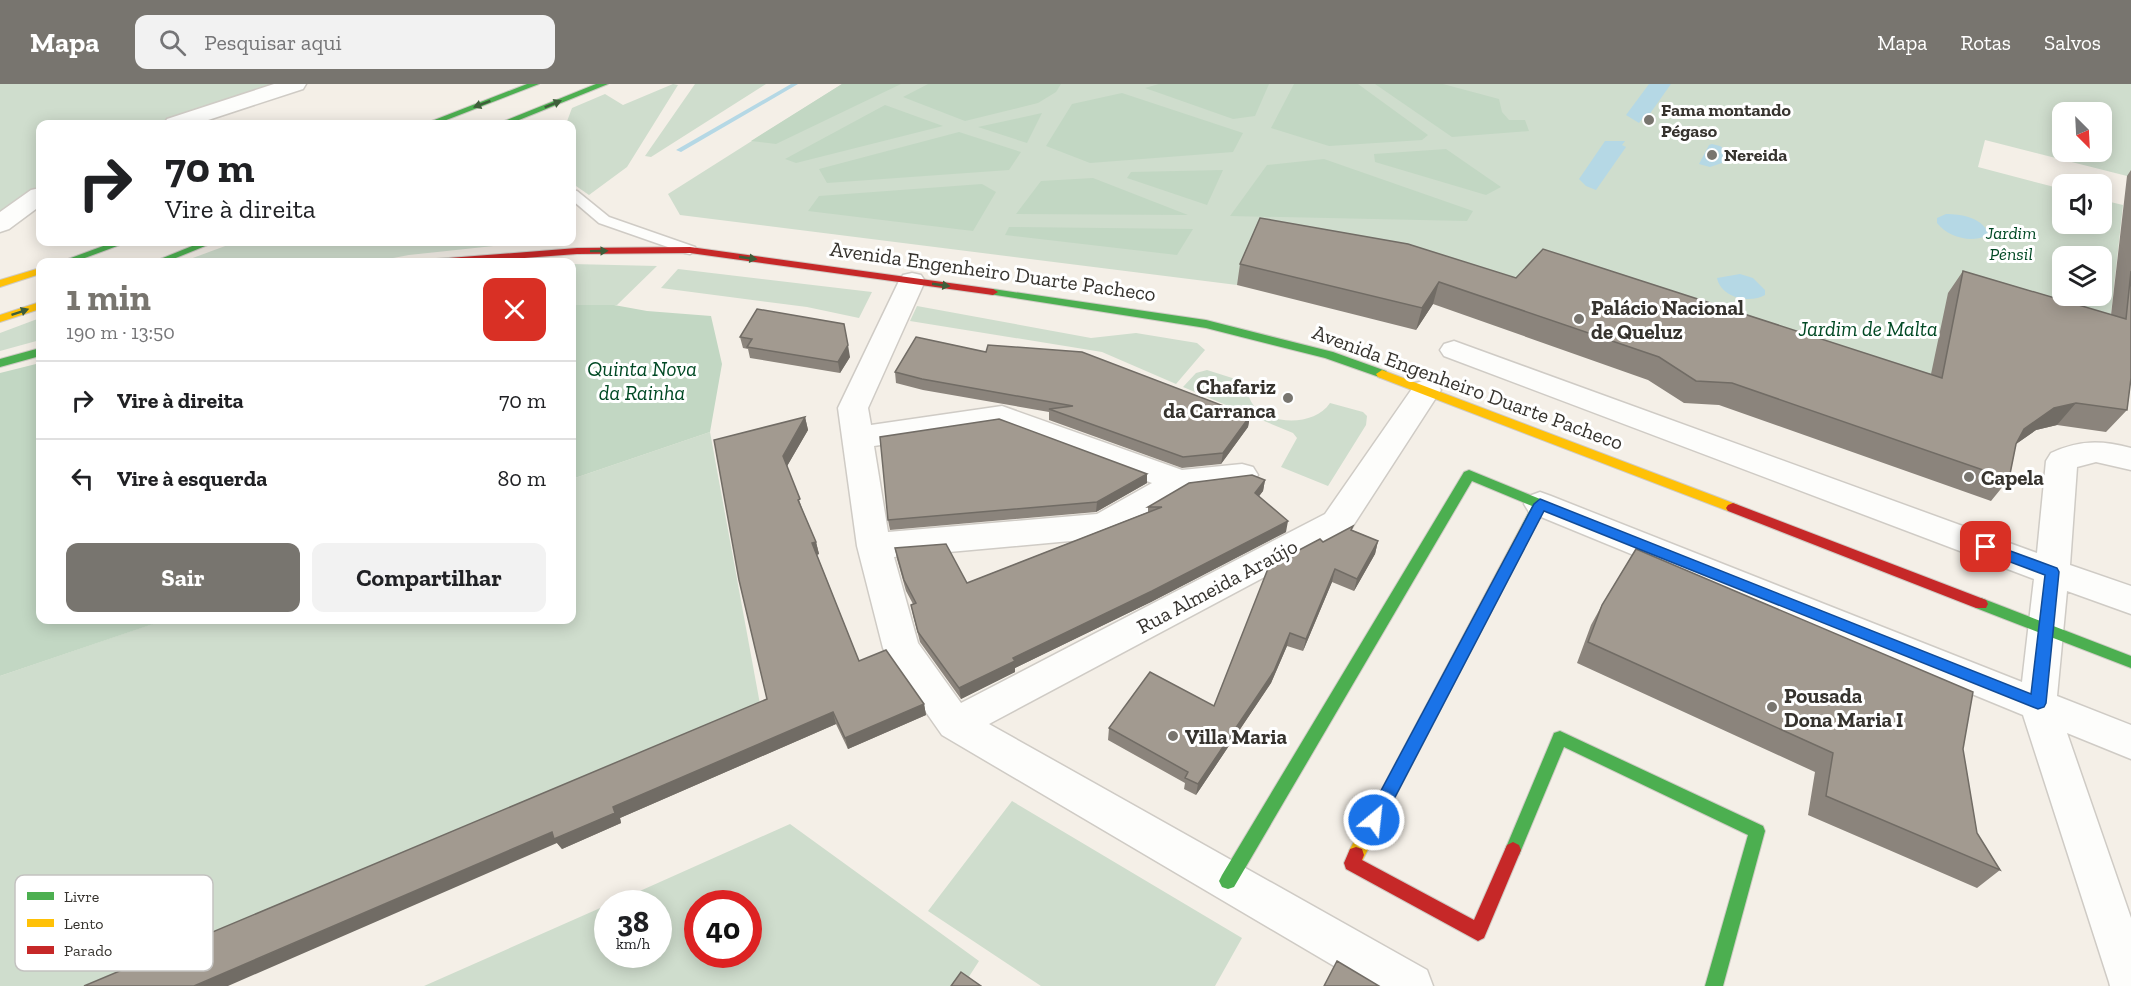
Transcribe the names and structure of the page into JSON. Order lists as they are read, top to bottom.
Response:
{
  "streets": {
    "main road": ["Avenida Engenheiro Duarte Pacheco"],
    "street": ["Rua Almeida Araújo"]
  },
  "crossings": [
    ["Avenida Engenheiro Duarte Pacheco", "Rua Almeida Araújo"]
  ],
  "one_way": ["Avenida Engenheiro Duarte Pacheco"],
  "parks": ["Jardim Pênsil", "Jardim de Malta", "Quinta Nova da Rainha"],
  "places": [
    "Fama montando Pégaso",
    "Nereida",
    "Palácio Nacional de Queluz",
    "Chafariz da Carranca",
    "Capela",
    "Pousada Dona Maria I",
    "Villa Maria"
  ],
  "legend": ["Livre", "Lento", "Parado"],
  "north": "bottom right",
  "page": {
    "header": "Mapa",
    "search": "Pesquisar aqui",
    "nav": ["Mapa", "Rotas", "Salvos"],
    "turn": ["70 m", "Vire à direita"],
    "heading": ["1 min", "190 m · 13:50"],
    "list": [
      {
        "name": "Vire à direita",
        "value": "70 m"
      },
      {
        "name": "Vire à esquerda",
        "value": "80 m"
      }
    ],
    "buttons": ["Sair", "Compartilhar"],
    "speed": "38 km/h",
    "limit": "40"
  }
}
